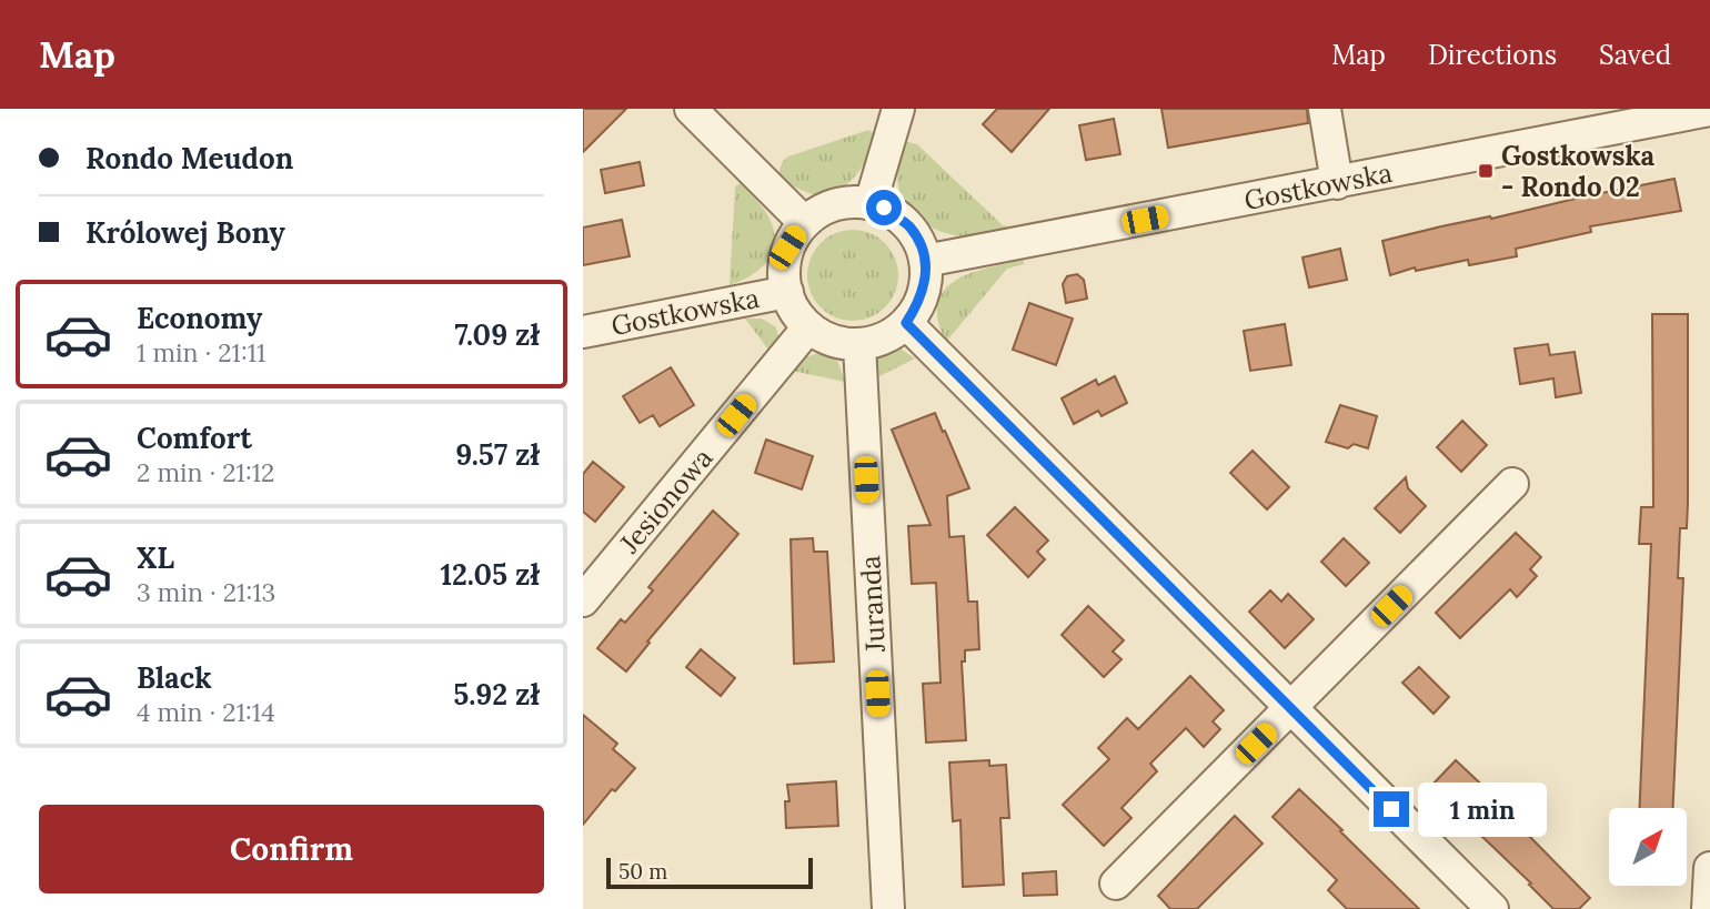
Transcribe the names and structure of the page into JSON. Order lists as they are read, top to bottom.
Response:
{
  "streets": {
    "street": ["Gostkowska", "Jesionowa", "Juranda"]
  },
  "crossings": [
    ["Gostkowska", "Jesionowa"],
    ["Gostkowska", "Juranda"],
    ["Jesionowa", "Juranda"]
  ],
  "places": {
    "transit": ["Gostkowska - Rondo 02"]
  },
  "scale_bar": "50 m",
  "north": "top right",
  "page": {
    "header": "Map",
    "nav": ["Map", "Directions", "Saved"],
    "banner": ["Rondo Meudon", "Królowej Bony"],
    "list": [
      {
        "name": "Economy",
        "note": "1 min · 21:11",
        "value": "7.09 zł"
      },
      {
        "name": "Comfort",
        "note": "2 min · 21:12",
        "value": "9.57 zł"
      },
      {
        "name": "XL",
        "note": "3 min · 21:13",
        "value": "12.05 zł"
      },
      {
        "name": "Black",
        "note": "4 min · 21:14",
        "value": "5.92 zł"
      }
    ],
    "bubble": "1 min",
    "buttons": "Confirm",
    "scale": "50 m"
  }
}
